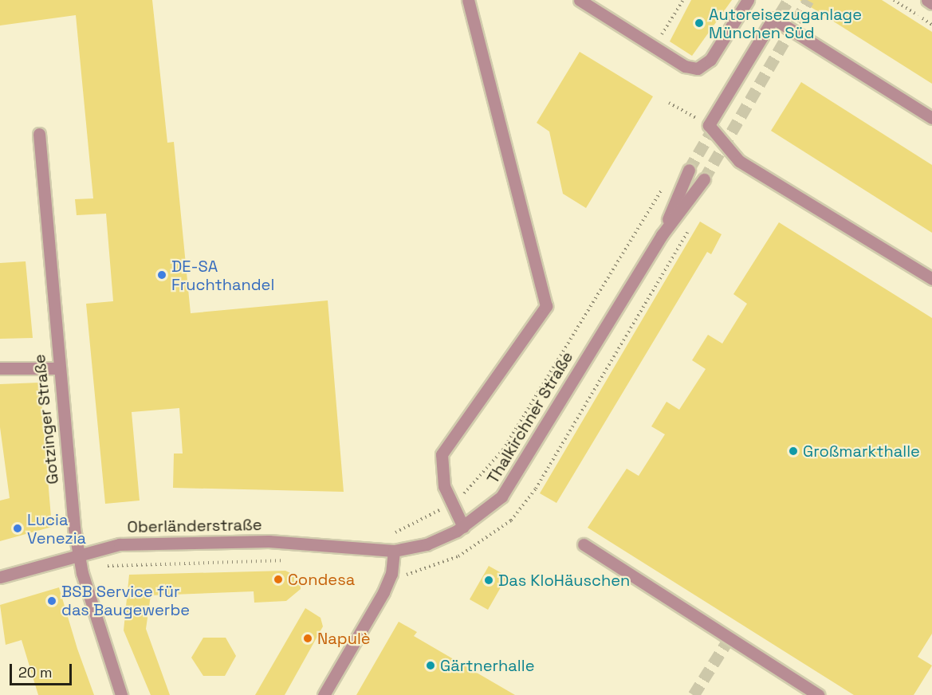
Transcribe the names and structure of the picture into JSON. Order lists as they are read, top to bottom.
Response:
{
  "streets": {
    "street": ["Thalkirchner Straße", "Gotzinger Straße", "Oberländerstraße"]
  },
  "crossings": [
    ["Thalkirchner Straße", "Oberländerstraße"],
    ["Gotzinger Straße", "Oberländerstraße"]
  ],
  "places": [
    "Autoreisezuganlage München Süd",
    "DE-SA Fruchthandel",
    "Großmarkthalle",
    "Lucia Venezia",
    "Condesa",
    "Das KloHäuschen",
    "BSB Service für das Baugewerbe",
    "Napulè",
    "Gärtnerhalle"
  ],
  "scale_bar": "20 m"
}
